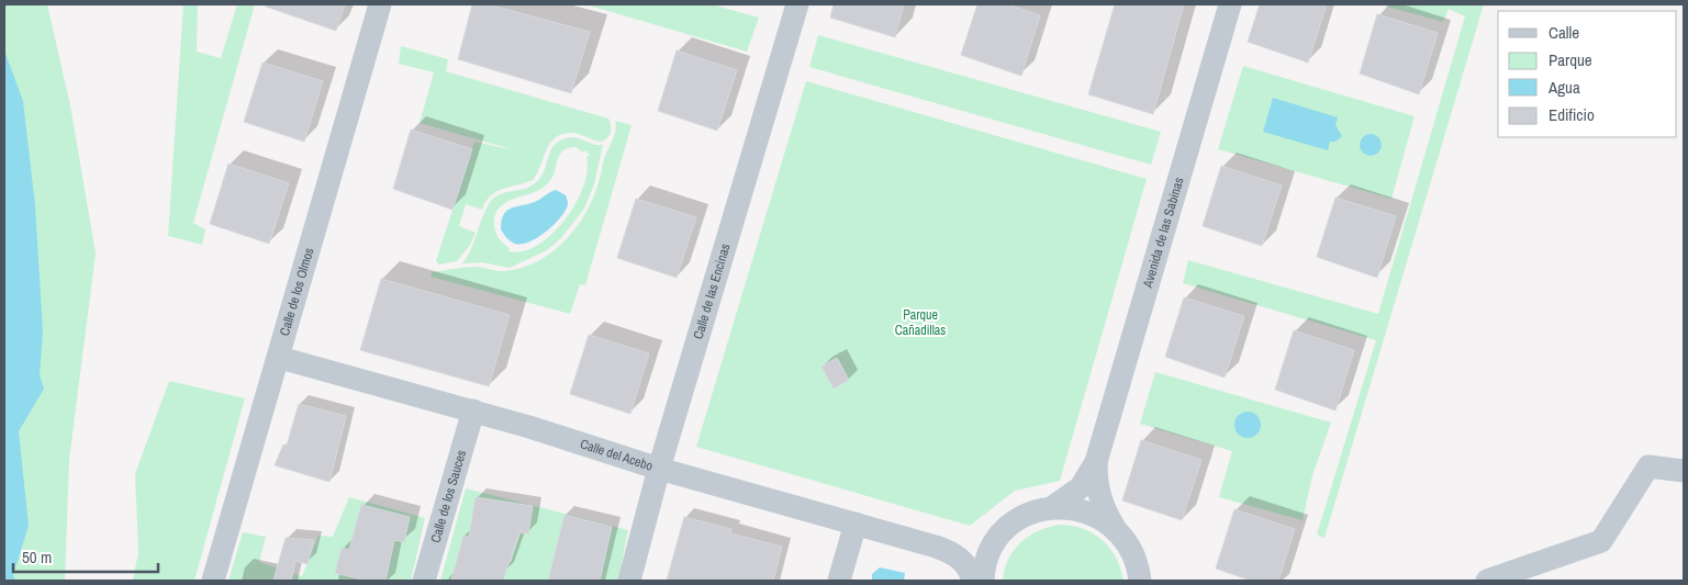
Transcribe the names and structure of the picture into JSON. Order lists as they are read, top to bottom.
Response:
{
  "streets": {
    "street": [
      "Avenida de las Sabinas",
      "Calle de las Encinas",
      "Calle de los Olmos",
      "Calle del Acebo",
      "Calle de los Sauces"
    ]
  },
  "crossings": [
    ["Avenida de las Sabinas", "Calle del Acebo"],
    ["Calle de las Encinas", "Calle del Acebo"],
    ["Calle de los Olmos", "Calle del Acebo"],
    ["Calle del Acebo", "Calle de los Sauces"]
  ],
  "parks": ["Parque Cañadillas"],
  "legend": [
    "Calle",
    "Parque",
    "Agua",
    "Edificio"
  ],
  "scale_bar": "50 m"
}
